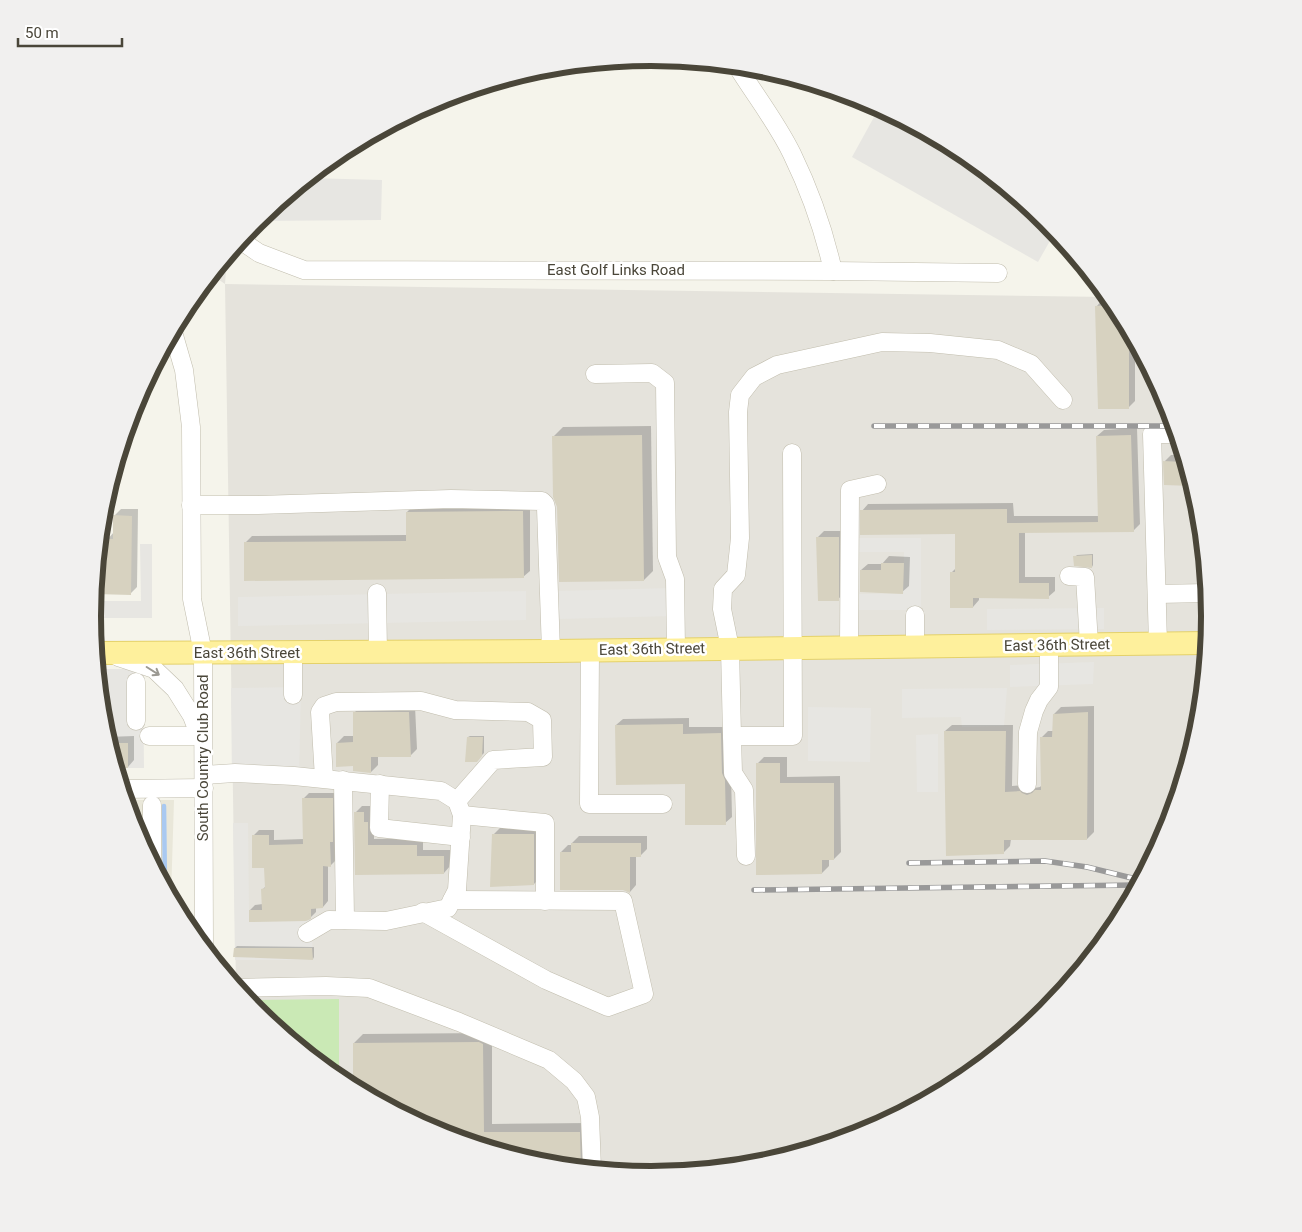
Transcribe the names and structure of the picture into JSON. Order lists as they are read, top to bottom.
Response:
{
  "streets": {
    "main road": ["East 36th Street"],
    "street": ["East Golf Links Road", "South Country Club Road"]
  },
  "crossings": [
    ["East 36th Street", "South Country Club Road"]
  ],
  "scale_bar": "50 m"
}
